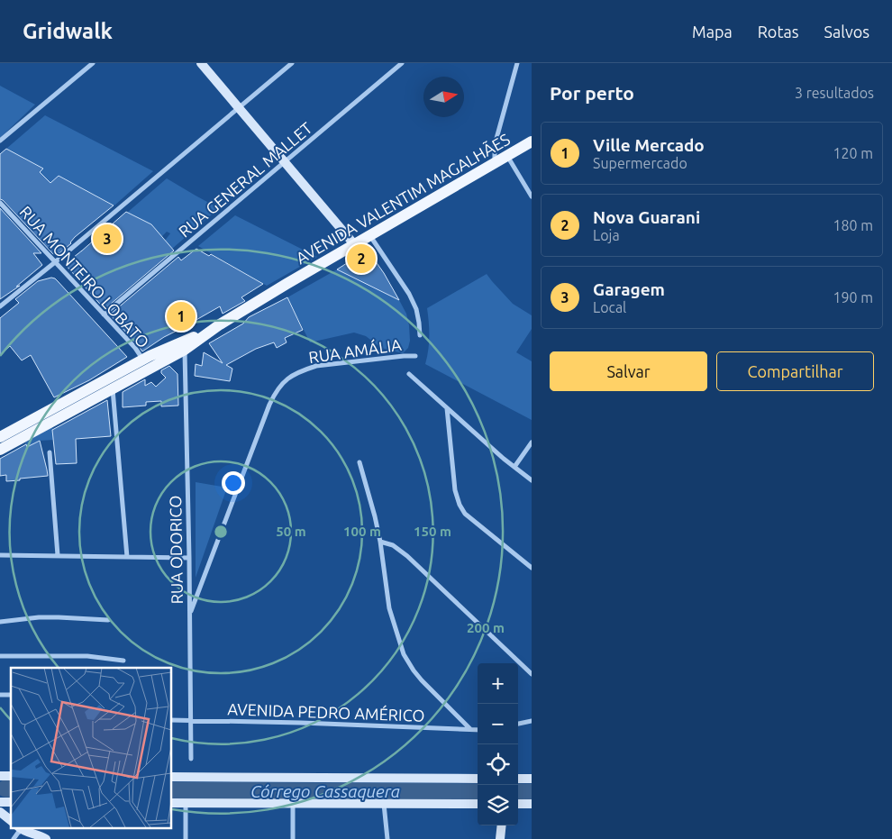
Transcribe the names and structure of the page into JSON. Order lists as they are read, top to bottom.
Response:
{
  "streets": {
    "main road": ["AVENIDA VALENTIM MAGALHÃES"],
    "street": [
      "RUA GENERAL MALLET",
      "RUA MONTEIRO LOBATO",
      "RUA AMÁLIA",
      "RUA ODORICO",
      "AVENIDA PEDRO AMÉRICO"
    ]
  },
  "crossings": [
    ["RUA GENERAL MALLET", "RUA MONTEIRO LOBATO"],
    ["AVENIDA VALENTIM MAGALHÃES", "RUA MONTEIRO LOBATO"],
    ["AVENIDA VALENTIM MAGALHÃES", "RUA ODORICO"],
    ["RUA AMÁLIA", "RUA ODORICO"],
    ["RUA ODORICO", "AVENIDA PEDRO AMÉRICO"]
  ],
  "water": ["Córrego Cassaquera"],
  "north": "right",
  "page": {
    "header": "Gridwalk",
    "nav": ["Mapa", "Rotas", "Salvos"],
    "heading": ["Por perto", "3 resultados"],
    "list": [
      {
        "mark": "1",
        "name": "Ville Mercado",
        "note": "Supermercado",
        "value": "120 m"
      },
      {
        "mark": "2",
        "name": "Nova Guarani",
        "note": "Loja",
        "value": "180 m"
      },
      {
        "mark": "3",
        "name": "Garagem",
        "note": "Local",
        "value": "190 m"
      }
    ],
    "pins": ["3", "2", "1"],
    "buttons": ["Salvar", "Compartilhar"],
    "map_buttons": ["+", "−"]
  },
  "rings": [
    "50 m",
    "100 m",
    "150 m",
    "200 m"
  ]
}
